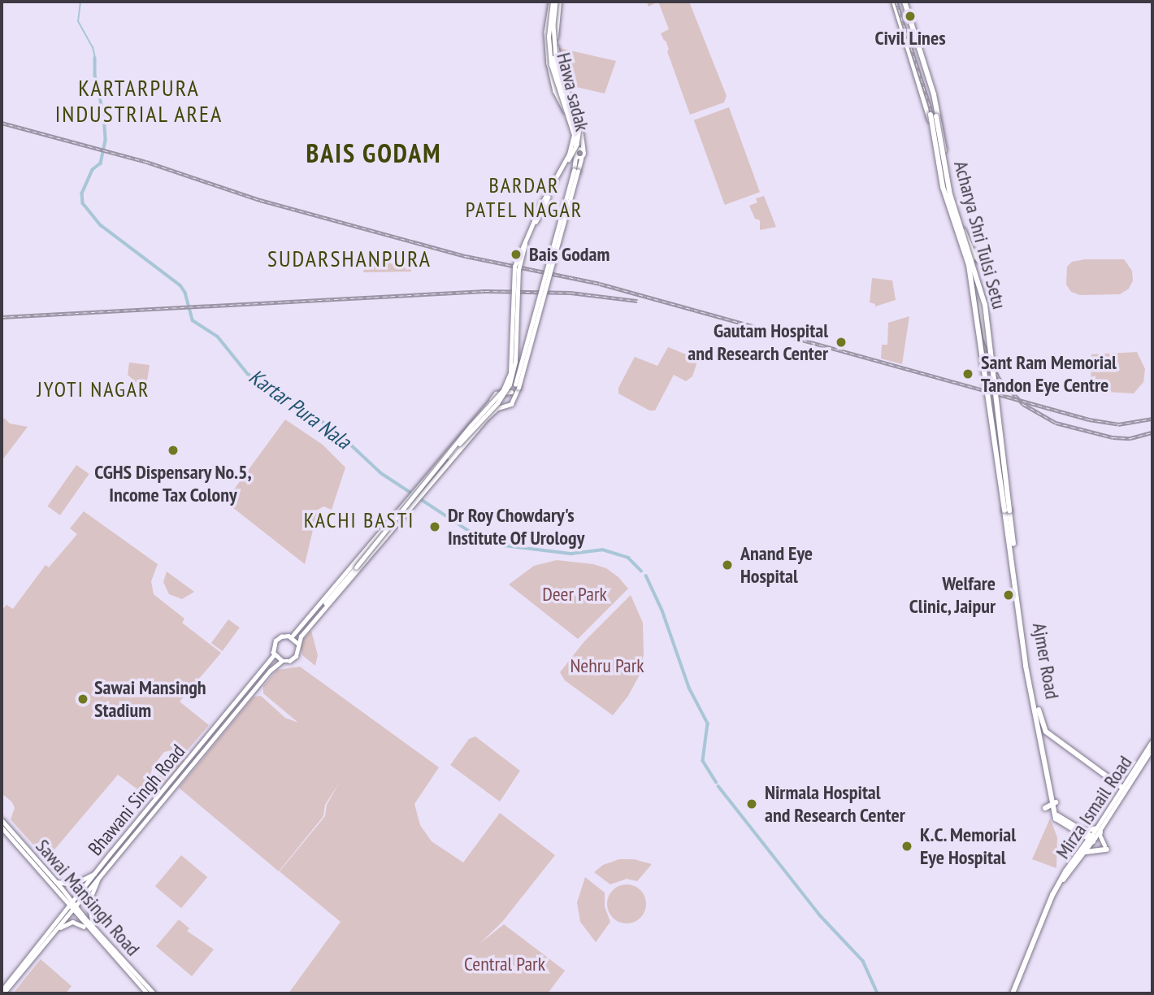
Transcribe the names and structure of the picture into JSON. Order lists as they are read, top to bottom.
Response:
{
  "streets": {
    "highway": ["Acharya Shri Tulsi Setu", "Ajmer Road", "Mirza Ismail Road"],
    "main road": ["Hawa sadak", "Bhawani Singh Road", "Sawai Mansingh Road"]
  },
  "crossings": [
    ["Acharya Shri Tulsi Setu", "Ajmer Road"],
    ["Bhawani Singh Road", "Sawai Mansingh Road"]
  ],
  "districts": [
    "KARTARPURA INDUSTRIAL AREA",
    "BAIS GODAM",
    "BARDAR PATEL NAGAR",
    "SUDARSHANPURA",
    "JYOTI NAGAR",
    "KACHI BASTI"
  ],
  "water": ["Kartar Pura Nala"],
  "parks": ["Deer Park", "Nehru Park", "Central Park"],
  "places": [
    "Civil Lines",
    "Bais Godam",
    "Gautam Hospital and Research Center",
    "Sant Ram Memorial Tandon Eye Centre",
    "CGHS Dispensary No.5, Income Tax Colony",
    "Dr Roy Chowdary's Institute Of Urology",
    "Anand Eye Hospital",
    "Welfare Clinic, Jaipur",
    "Sawai Mansingh Stadium",
    "Nirmala Hospital and Research Center",
    "K.C. Memorial Eye Hospital"
  ]
}
